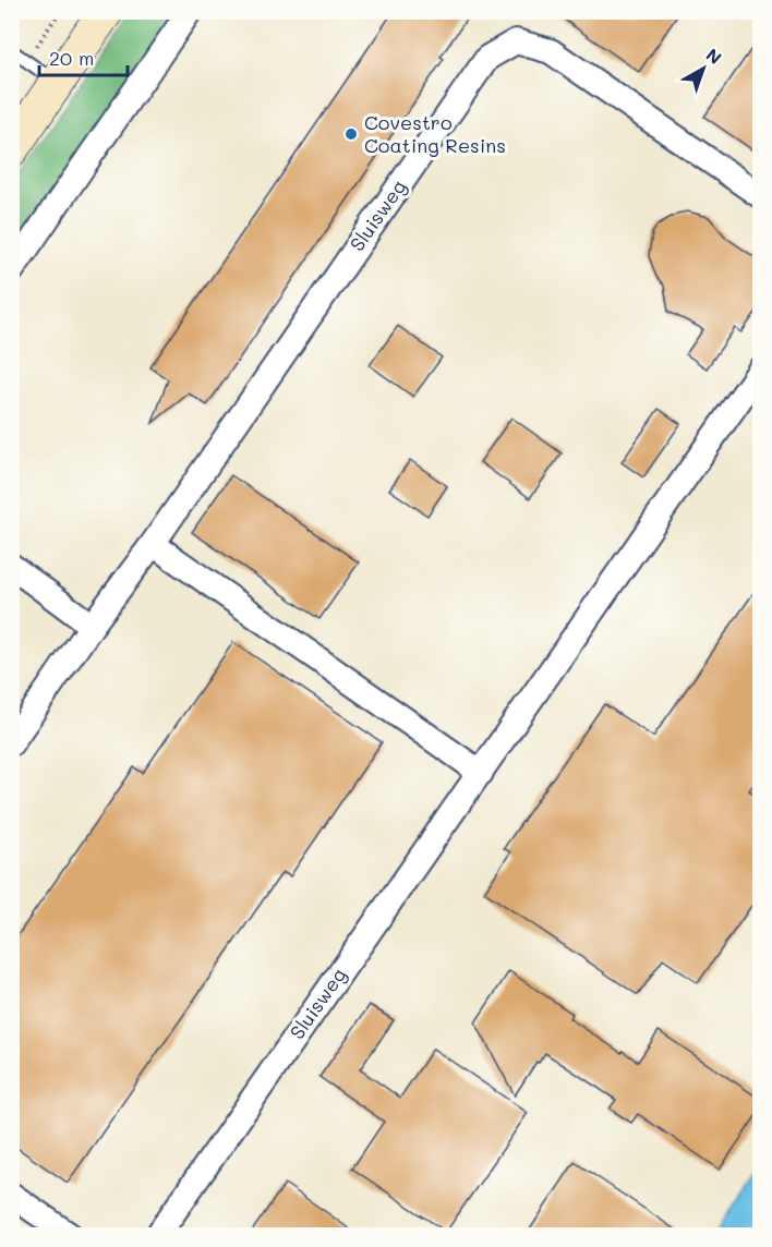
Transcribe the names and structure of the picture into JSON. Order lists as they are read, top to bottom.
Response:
{
  "streets": {
    "street": ["Sluisweg"]
  },
  "places": ["Covestro Coating Resins"],
  "scale_bar": "20 m",
  "north": "top right"
}
